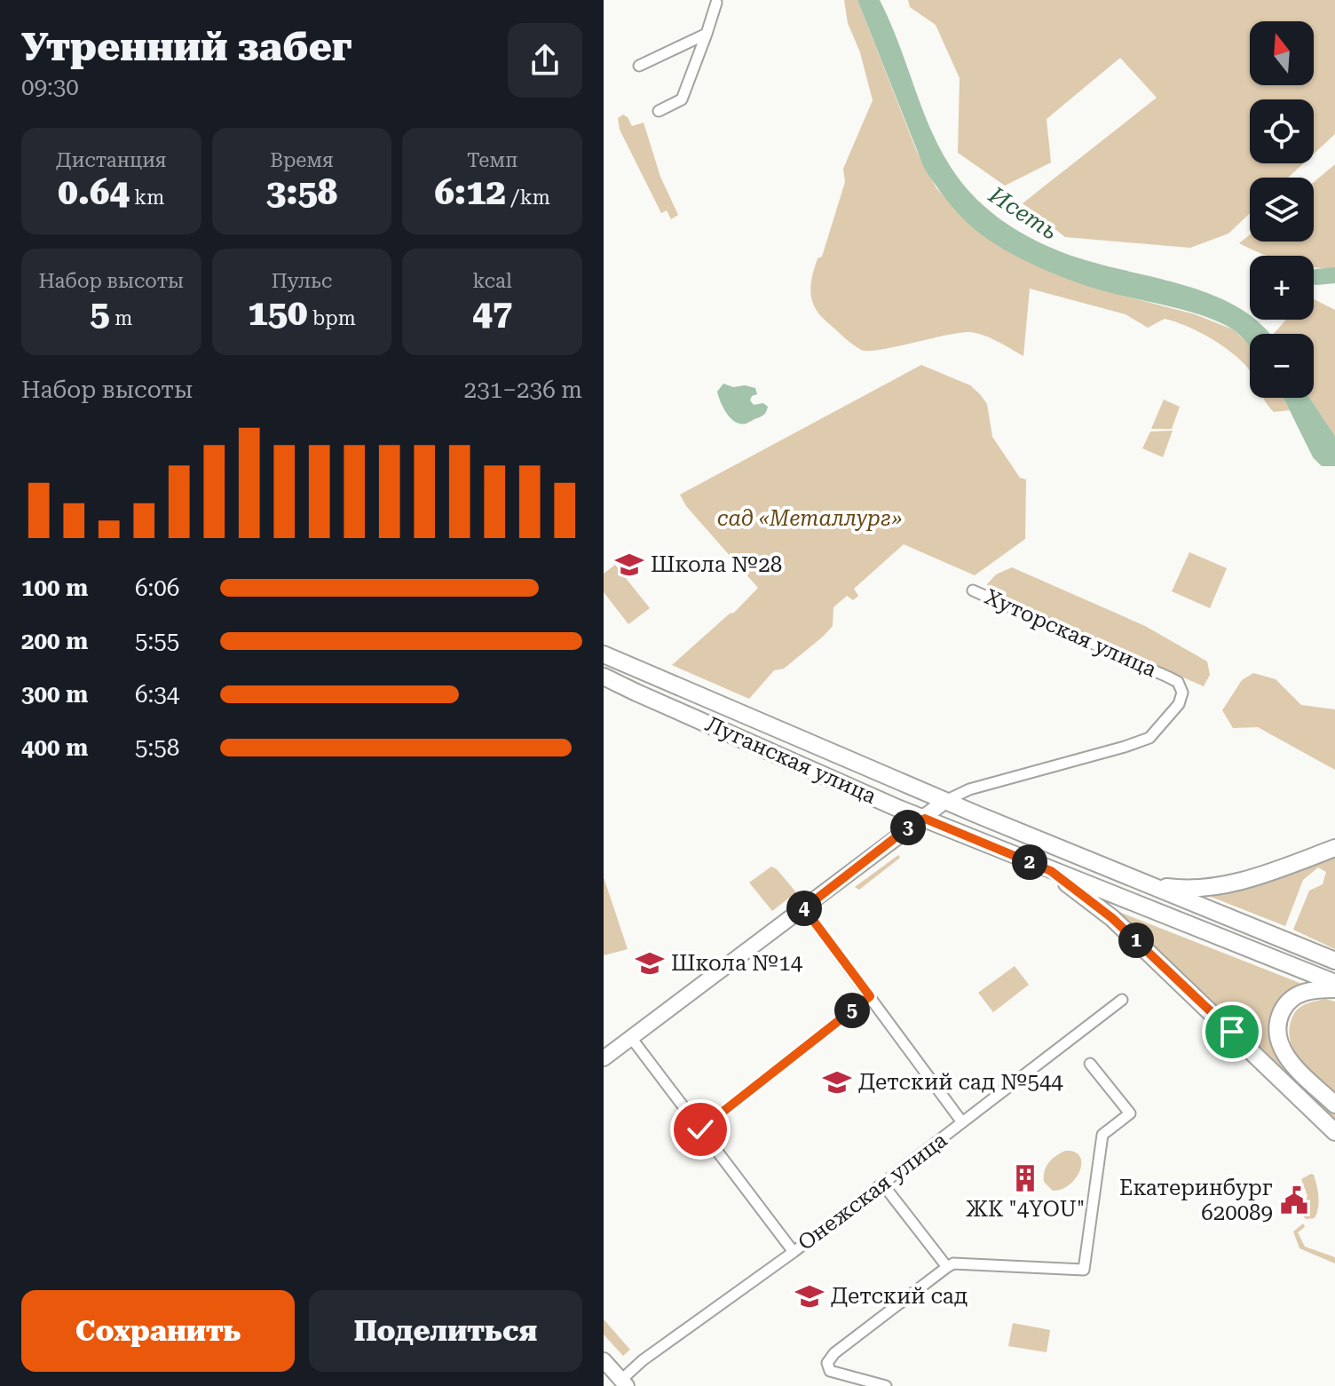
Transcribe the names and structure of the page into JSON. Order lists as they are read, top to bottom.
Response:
{
  "streets": {
    "main road": ["Луганская улица"],
    "street": ["Хуторская улица", "Онежская улица"]
  },
  "crossings": [
    ["Хуторская улица", "Луганская улица"]
  ],
  "water": ["Исеть"],
  "parks": ["сад «Металлург»"],
  "places": {
    "school or university": [
      "Школа №28",
      "Школа №14",
      "Детский сад №544",
      "Детский сад"
    ],
    "building": ["ЖК \"4YOU\""],
    "public building": ["Екатеринбург 620089"]
  },
  "north": "top",
  "page": {
    "heading": ["Утренний забег", "09:30"],
    "map_buttons": ["+", "−"],
    "stats": [
      ["Дистанция", "0.64 km"],
      ["Время", "3:58"],
      ["Темп", "6:12 /km"],
      ["Набор высоты", "5 m"],
      ["Пульс", "150 bpm"],
      ["kcal", "47"]
    ],
    "chart": ["Набор высоты", "231–236 m"],
    "list": [
      {
        "name": "100 m",
        "note": "6:06"
      },
      {
        "name": "200 m",
        "note": "5:55"
      },
      {
        "name": "300 m",
        "note": "6:34"
      },
      {
        "name": "400 m",
        "note": "5:58"
      }
    ],
    "pins": [
      "3",
      "2",
      "4",
      "1",
      "5"
    ],
    "buttons": ["Сохранить", "Поделиться"]
  }
}
